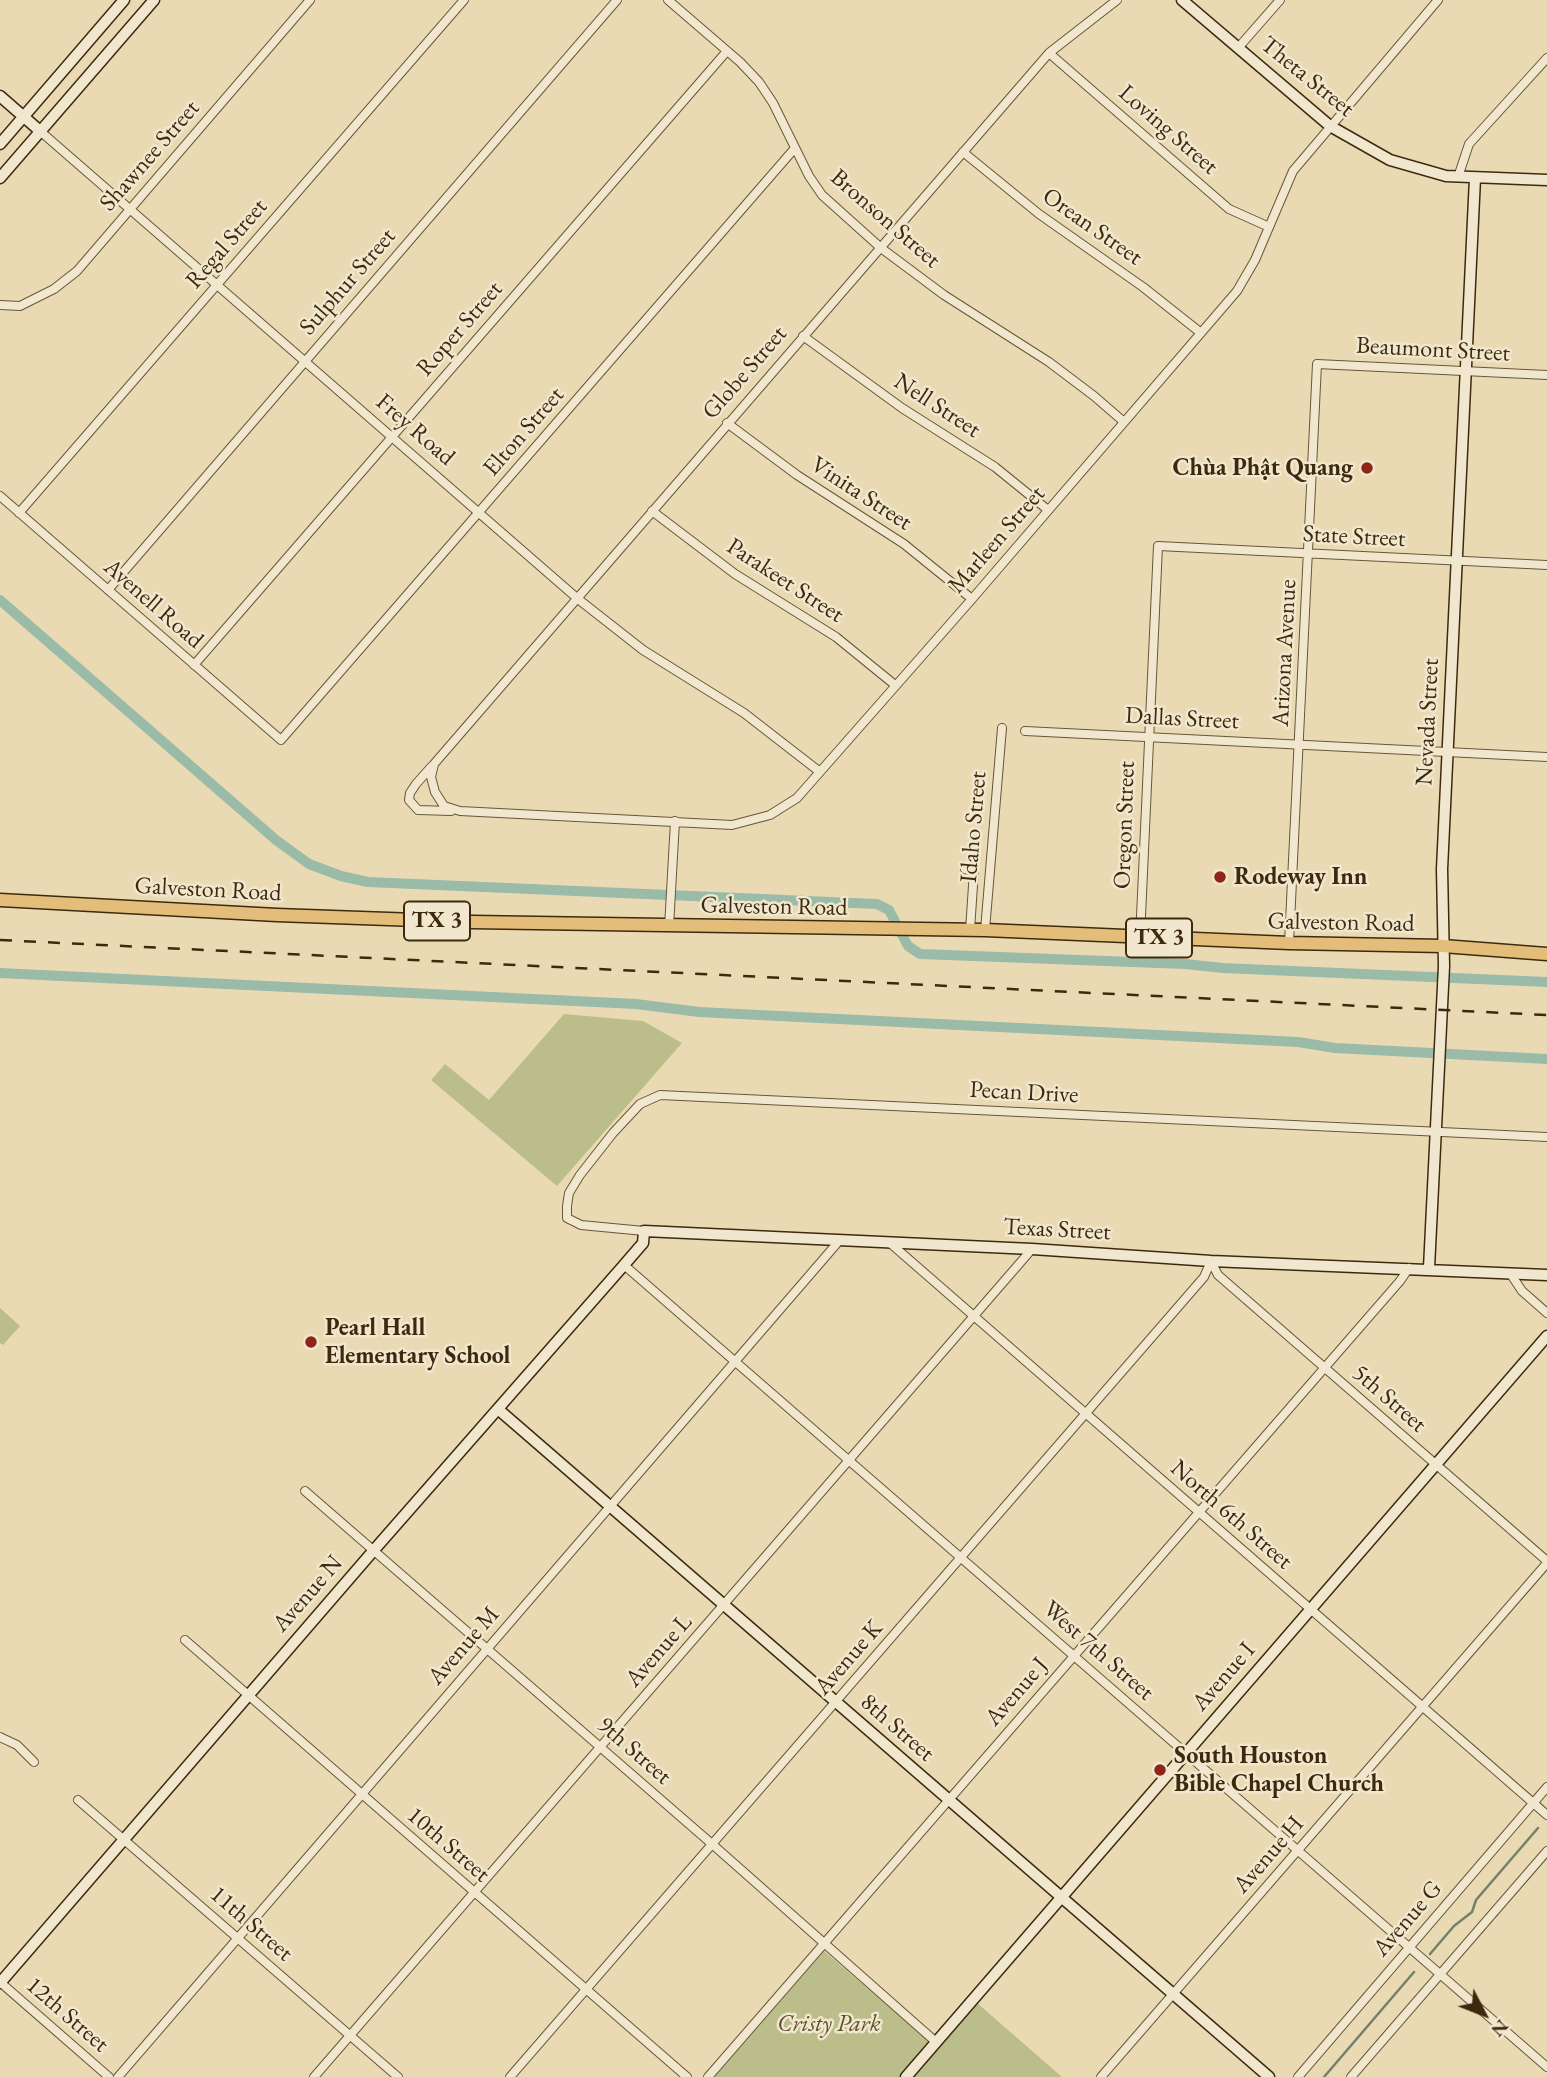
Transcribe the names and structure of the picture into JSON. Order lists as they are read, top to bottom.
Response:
{
  "streets": {
    "main road": ["Galveston Road", "TX 3"],
    "street": [
      "Theta Street",
      "Loving Street",
      "Shawnee Street",
      "Bronson Street",
      "Orean Street",
      "Regal Street",
      "Sulphur Street",
      "Roper Street",
      "Beaumont Street",
      "Globe Street",
      "Nell Street",
      "Frey Road",
      "Elton Street",
      "Vinita Street",
      "State Street",
      "Marleen Street",
      "Parakeet Street",
      "Avenell Road",
      "Arizona Avenue",
      "Dallas Street",
      "Nevada Street",
      "Oregon Street",
      "Idaho Street",
      "Pecan Drive",
      "Texas Street",
      "5th Street",
      "North 6th Street",
      "Avenue N",
      "Avenue M",
      "Avenue L",
      "West 7th Street",
      "Avenue K",
      "Avenue I",
      "Avenue J",
      "8th Street",
      "9th Street",
      "10th Street",
      "Avenue H",
      "Avenue G",
      "11th Street",
      "12th Street"
    ]
  },
  "crossings": [
    ["Theta Street", "Marleen Street"],
    ["Theta Street", "Nevada Street"],
    ["Loving Street", "Globe Street"],
    ["Loving Street", "Marleen Street"],
    ["Shawnee Street", "Frey Road"],
    ["Bronson Street", "Roper Street"],
    ["Bronson Street", "Globe Street"],
    ["Bronson Street", "Elton Street"],
    ["Bronson Street", "Marleen Street"],
    ["Orean Street", "Globe Street"],
    ["Orean Street", "Marleen Street"],
    ["Regal Street", "Frey Road"],
    ["Regal Street", "Avenell Road"],
    ["Sulphur Street", "Frey Road"],
    ["Sulphur Street", "Avenell Road"],
    ["Roper Street", "Frey Road"],
    ["Roper Street", "Avenell Road"],
    ["Beaumont Street", "Arizona Avenue"],
    ["Beaumont Street", "Nevada Street"],
    ["Globe Street", "Nell Street"],
    ["Globe Street", "Frey Road"],
    ["Globe Street", "Vinita Street"],
    ["Globe Street", "Marleen Street"],
    ["Globe Street", "Parakeet Street"],
    ["Nell Street", "Marleen Street"],
    ["Frey Road", "Elton Street"],
    ["Frey Road", "Marleen Street"],
    ["Elton Street", "Avenell Road"],
    ["Vinita Street", "Marleen Street"],
    ["State Street", "Arizona Avenue"],
    ["State Street", "Nevada Street"],
    ["State Street", "Oregon Street"],
    ["Marleen Street", "Parakeet Street"],
    ["Arizona Avenue", "Dallas Street"],
    ["Arizona Avenue", "Galveston Road"],
    ["Dallas Street", "Nevada Street"],
    ["Dallas Street", "Oregon Street"],
    ["Nevada Street", "Galveston Road"],
    ["Nevada Street", "Pecan Drive"],
    ["Nevada Street", "Texas Street"],
    ["Oregon Street", "Galveston Road"],
    ["Idaho Street", "Galveston Road"],
    ["Pecan Drive", "Texas Street"],
    ["Texas Street", "5th Street"],
    ["Texas Street", "North 6th Street"],
    ["Texas Street", "Avenue N"],
    ["Texas Street", "Avenue M"],
    ["Texas Street", "Avenue L"],
    ["Texas Street", "Avenue K"],
    ["Texas Street", "Avenue J"],
    ["5th Street", "Avenue K"],
    ["5th Street", "Avenue I"],
    ["5th Street", "Avenue J"],
    ["5th Street", "Avenue H"],
    ["North 6th Street", "Avenue L"],
    ["North 6th Street", "Avenue K"],
    ["North 6th Street", "Avenue I"],
    ["North 6th Street", "Avenue J"],
    ["North 6th Street", "Avenue H"],
    ["North 6th Street", "Avenue G"],
    ["Avenue N", "West 7th Street"],
    ["Avenue N", "8th Street"],
    ["Avenue N", "9th Street"],
    ["Avenue N", "10th Street"],
    ["Avenue N", "11th Street"],
    ["Avenue N", "12th Street"],
    ["Avenue M", "West 7th Street"],
    ["Avenue M", "8th Street"],
    ["Avenue M", "9th Street"],
    ["Avenue M", "10th Street"],
    ["Avenue M", "11th Street"],
    ["Avenue L", "West 7th Street"],
    ["Avenue L", "8th Street"],
    ["Avenue L", "9th Street"],
    ["Avenue L", "10th Street"],
    ["Avenue L", "11th Street"],
    ["West 7th Street", "Avenue K"],
    ["West 7th Street", "Avenue I"],
    ["West 7th Street", "Avenue J"],
    ["West 7th Street", "Avenue H"],
    ["West 7th Street", "Avenue G"],
    ["Avenue K", "8th Street"],
    ["Avenue K", "9th Street"],
    ["Avenue K", "10th Street"],
    ["Avenue I", "8th Street"],
    ["Avenue I", "9th Street"],
    ["Avenue J", "8th Street"],
    ["Avenue J", "9th Street"],
    ["8th Street", "Avenue H"]
  ],
  "parks": ["Cristy Park"],
  "places": [
    "Chùa Phật Quang",
    "Rodeway Inn",
    "Pearl Hall Elementary School",
    "South Houston Bible Chapel Church"
  ],
  "north": "bottom right"
}
